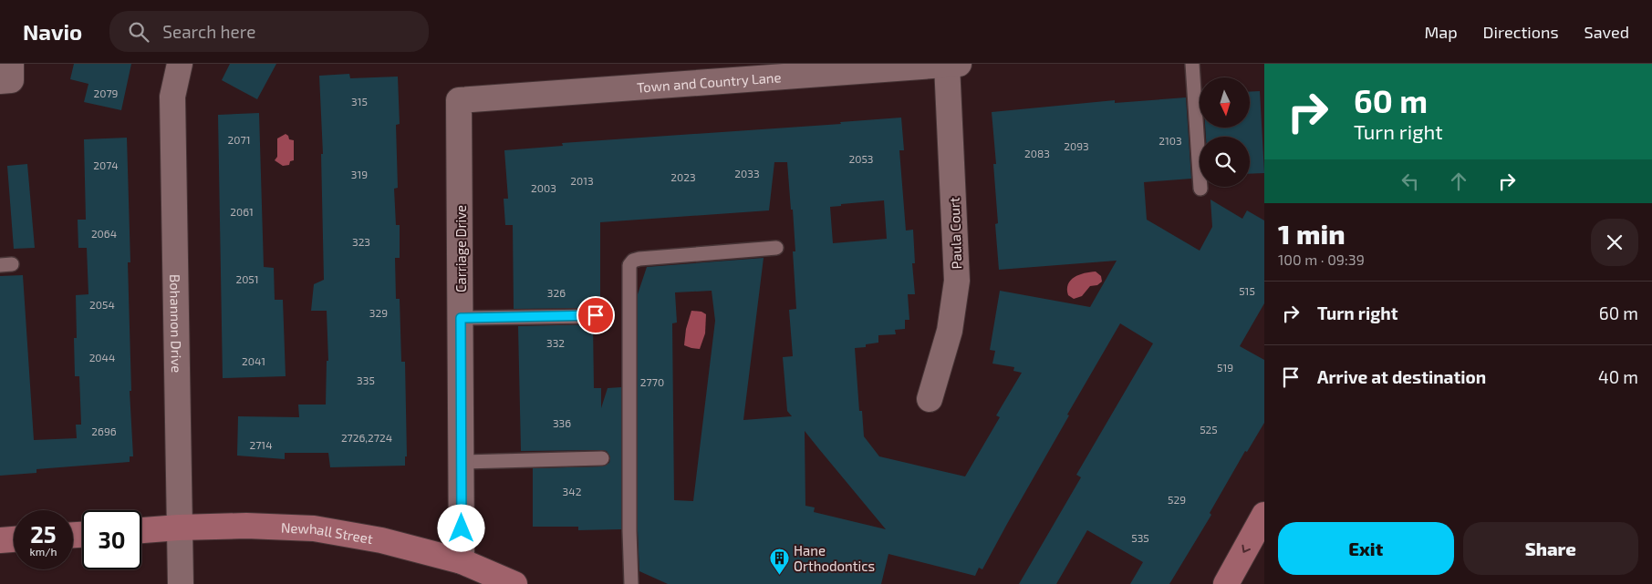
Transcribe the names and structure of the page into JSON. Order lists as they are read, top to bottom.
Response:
{
  "streets": {
    "main road": ["Newhall Street"],
    "street": [
      "Town and Country Lane",
      "Paula Court",
      "Carriage Drive",
      "Bohannon Drive"
    ]
  },
  "crossings": [
    ["Town and Country Lane", "Paula Court"],
    ["Town and Country Lane", "Carriage Drive"],
    ["Carriage Drive", "Newhall Street"],
    ["Bohannon Drive", "Newhall Street"]
  ],
  "places": {
    "building": ["Hane Orthodontics"]
  },
  "house_numbers": [
    "2079",
    "315",
    "2071",
    "2103",
    "2093",
    "2083",
    "2053",
    "2074",
    "2033",
    "319",
    "2023",
    "2013",
    "2003",
    "2061",
    "2064",
    "323",
    "2051",
    "515",
    "326",
    "2054",
    "329",
    "332",
    "2044",
    "2041",
    "519",
    "335",
    "2770",
    "336",
    "525",
    "2696",
    "2726,2724",
    "2714",
    "342",
    "529",
    "535"
  ],
  "north": "bottom",
  "page": {
    "header": "Navio",
    "search": "Search here",
    "nav": ["Map", "Directions", "Saved"],
    "turn": ["60 m", "Turn right"],
    "heading": ["1 min", "100 m · 09:39"],
    "list": [
      {
        "name": "Turn right",
        "value": "60 m"
      },
      {
        "name": "Arrive at destination",
        "value": "40 m"
      }
    ],
    "speed": "25 km/h",
    "limit": "30",
    "buttons": ["Exit", "Share"]
  }
}
